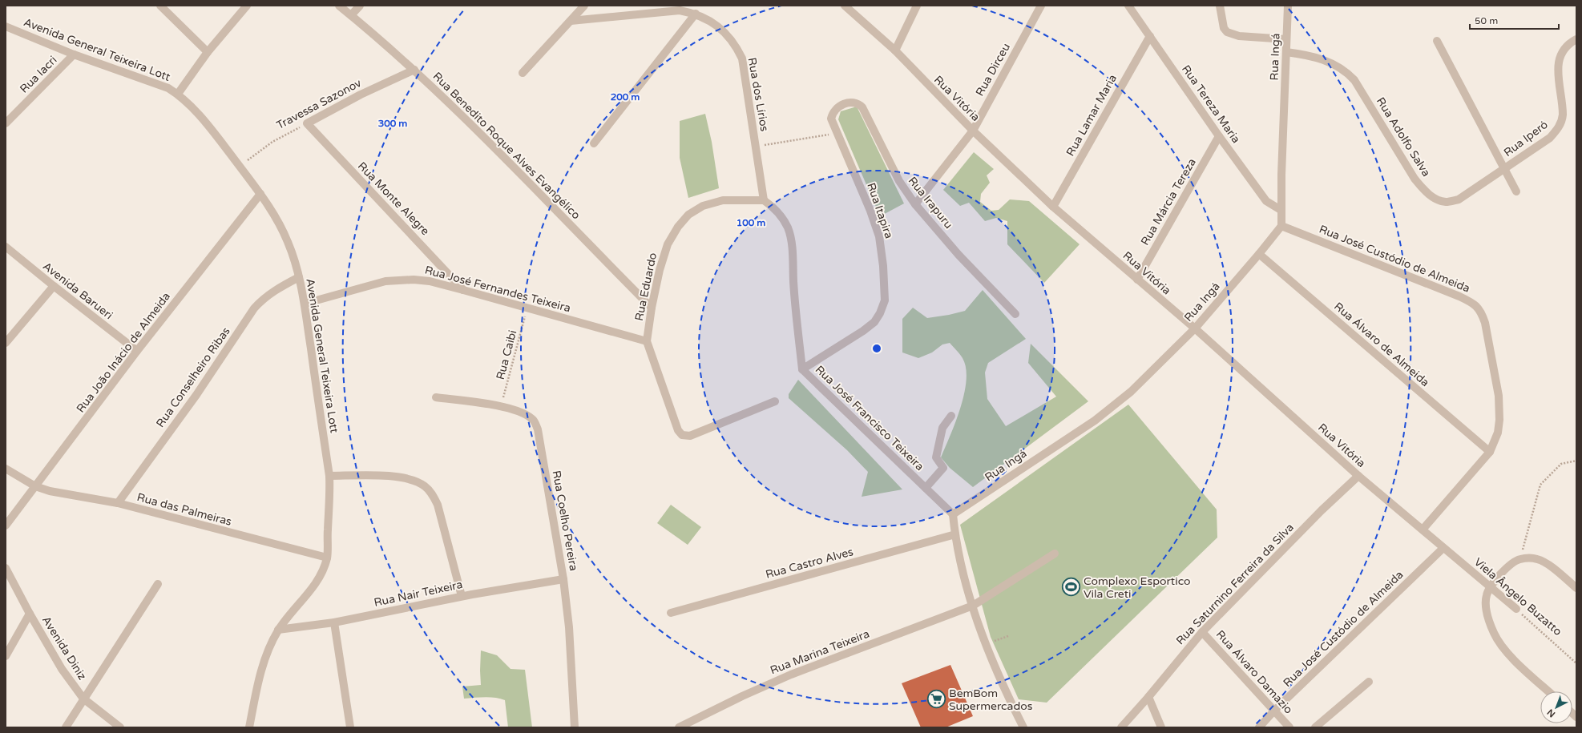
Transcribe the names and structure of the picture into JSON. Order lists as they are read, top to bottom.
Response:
{
  "streets": {
    "street": [
      "Avenida General Teixeira Lott",
      "Rua Ingá",
      "Rua Dirceu",
      "Rua Iacri",
      "Rua dos Lírios",
      "Rua Vitória",
      "Travessa Sazonov",
      "Rua Tereza Maria",
      "Rua Lamar Maria",
      "Rua Adolfo Salva",
      "Rua Iperó",
      "Rua Benedito Roque Alves Evangélico",
      "Rua Monte Alegre",
      "Rua Márcia Tereza",
      "Rua Irapuru",
      "Rua Itapira",
      "Rua José Custódio de Almeida",
      "Rua Eduardo",
      "Rua José Fernandes Teixeira",
      "Avenida Barueri",
      "Rua Álvaro de Almeida",
      "Rua João Inácio de Almeida",
      "Rua Conselheiro Ribas",
      "Rua José Francisco Teixeira",
      "Rua das Palmeiras",
      "Rua Coelho Pereira",
      "Rua Castro Alves",
      "Rua Saturnino Ferreira da Silva",
      "Rua Nair Teixeira",
      "Viela Ângelo Buzatto",
      "Avenida Diniz",
      "Rua Marina Teixeira",
      "Rua Álvaro Damazio"
    ],
    "path": ["Rua Caibi"]
  },
  "crossings": [
    ["Avenida General Teixeira Lott", "Rua Iacri"],
    ["Avenida General Teixeira Lott", "Travessa Sazonov"],
    ["Avenida General Teixeira Lott", "Rua José Fernandes Teixeira"],
    ["Avenida General Teixeira Lott", "Rua João Inácio de Almeida"],
    ["Avenida General Teixeira Lott", "Rua Conselheiro Ribas"],
    ["Avenida General Teixeira Lott", "Rua das Palmeiras"],
    ["Avenida General Teixeira Lott", "Rua Nair Teixeira"],
    ["Rua Ingá", "Rua Vitória"],
    ["Rua Ingá", "Rua Tereza Maria"],
    ["Rua Ingá", "Rua Adolfo Salva"],
    ["Rua Ingá", "Rua José Custódio de Almeida"],
    ["Rua Ingá", "Rua Álvaro de Almeida"],
    ["Rua Ingá", "Rua José Francisco Teixeira"],
    ["Rua Dirceu", "Rua Vitória"],
    ["Rua Dirceu", "Rua Irapuru"],
    ["Rua dos Lírios", "Rua Eduardo"],
    ["Rua dos Lírios", "Rua José Francisco Teixeira"],
    ["Rua Vitória", "Rua Lamar Maria"],
    ["Rua Vitória", "Rua Márcia Tereza"],
    ["Rua Vitória", "Rua José Custódio de Almeida"],
    ["Rua Vitória", "Rua Saturnino Ferreira da Silva"],
    ["Rua Vitória", "Viela Ângelo Buzatto"],
    ["Travessa Sazonov", "Rua Benedito Roque Alves Evangélico"],
    ["Travessa Sazonov", "Rua Monte Alegre"],
    ["Rua Tereza Maria", "Rua Lamar Maria"],
    ["Rua Tereza Maria", "Rua Márcia Tereza"],
    ["Rua Adolfo Salva", "Rua Iperó"],
    ["Rua Benedito Roque Alves Evangélico", "Rua Eduardo"],
    ["Rua Monte Alegre", "Rua José Fernandes Teixeira"],
    ["Rua Irapuru", "Rua Itapira"],
    ["Rua Itapira", "Rua José Francisco Teixeira"],
    ["Rua José Custódio de Almeida", "Rua Álvaro de Almeida"],
    ["Rua José Custódio de Almeida", "Viela Ângelo Buzatto"],
    ["Rua José Custódio de Almeida", "Rua Álvaro Damazio"],
    ["Rua Eduardo", "Rua José Fernandes Teixeira"],
    ["Rua Eduardo", "Rua José Francisco Teixeira"],
    ["Rua José Fernandes Teixeira", "Rua Caibi"],
    ["Avenida Barueri", "Rua João Inácio de Almeida"],
    ["Rua João Inácio de Almeida", "Rua das Palmeiras"],
    ["Rua Caibi", "Rua Coelho Pereira"],
    ["Rua Conselheiro Ribas", "Rua das Palmeiras"],
    ["Rua Coelho Pereira", "Rua Nair Teixeira"],
    ["Rua Saturnino Ferreira da Silva", "Rua Álvaro Damazio"]
  ],
  "places": {
    "sports": ["Complexo Esportico Vila Creti"],
    "supermarket": ["BemBom Supermercados"]
  },
  "scale_bar": "50 m",
  "north": "bottom left",
  "rings": ["200 m", "300 m", "100 m"]
}
